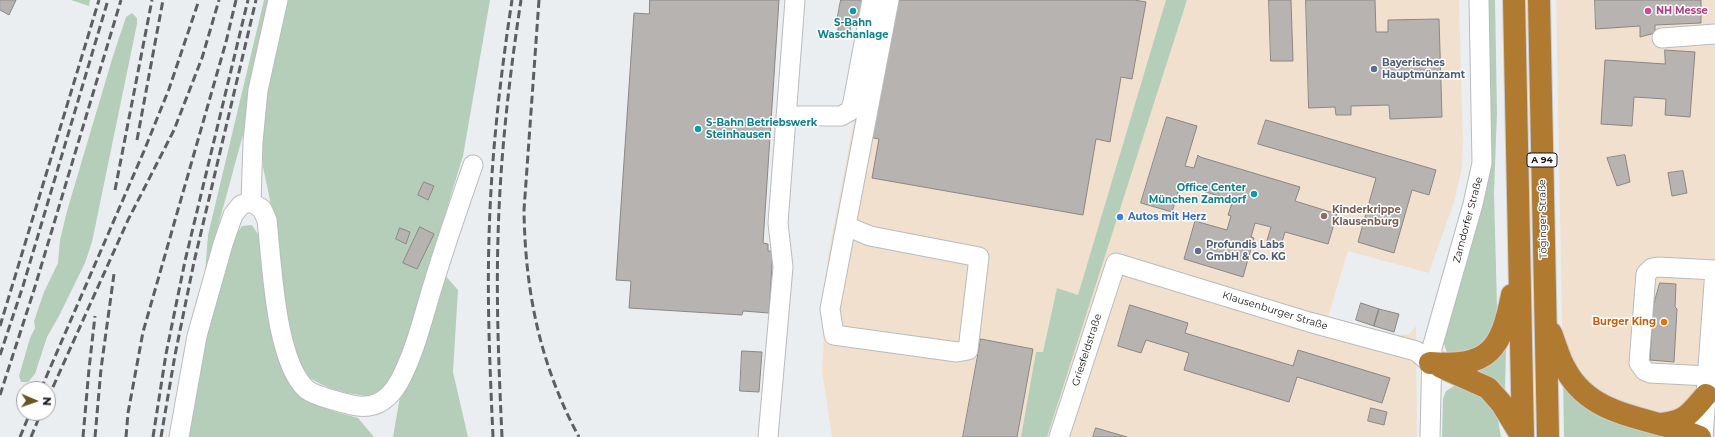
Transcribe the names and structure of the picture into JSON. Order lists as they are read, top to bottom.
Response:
{
  "streets": {
    "highway": ["A 94", "Töginger Straße"],
    "street": ["Zamdorfer Straße", "Klausenburger Straße", "Griesfeldstraße"]
  },
  "crossings": [
    ["Zamdorfer Straße", "Klausenburger Straße"],
    ["Klausenburger Straße", "Griesfeldstraße"]
  ],
  "places": [
    "S-Bahn Waschanlage",
    "NH Messe",
    "Bayerisches Hauptmünzamt",
    "S-Bahn Betriebswerk Steinhausen",
    "Office Center München Zamdorf",
    "Kinderkrippe Klausenburg",
    "Autos mit Herz",
    "Profundis Labs GmbH & Co. KG",
    "Burger King"
  ],
  "north": "right"
}
